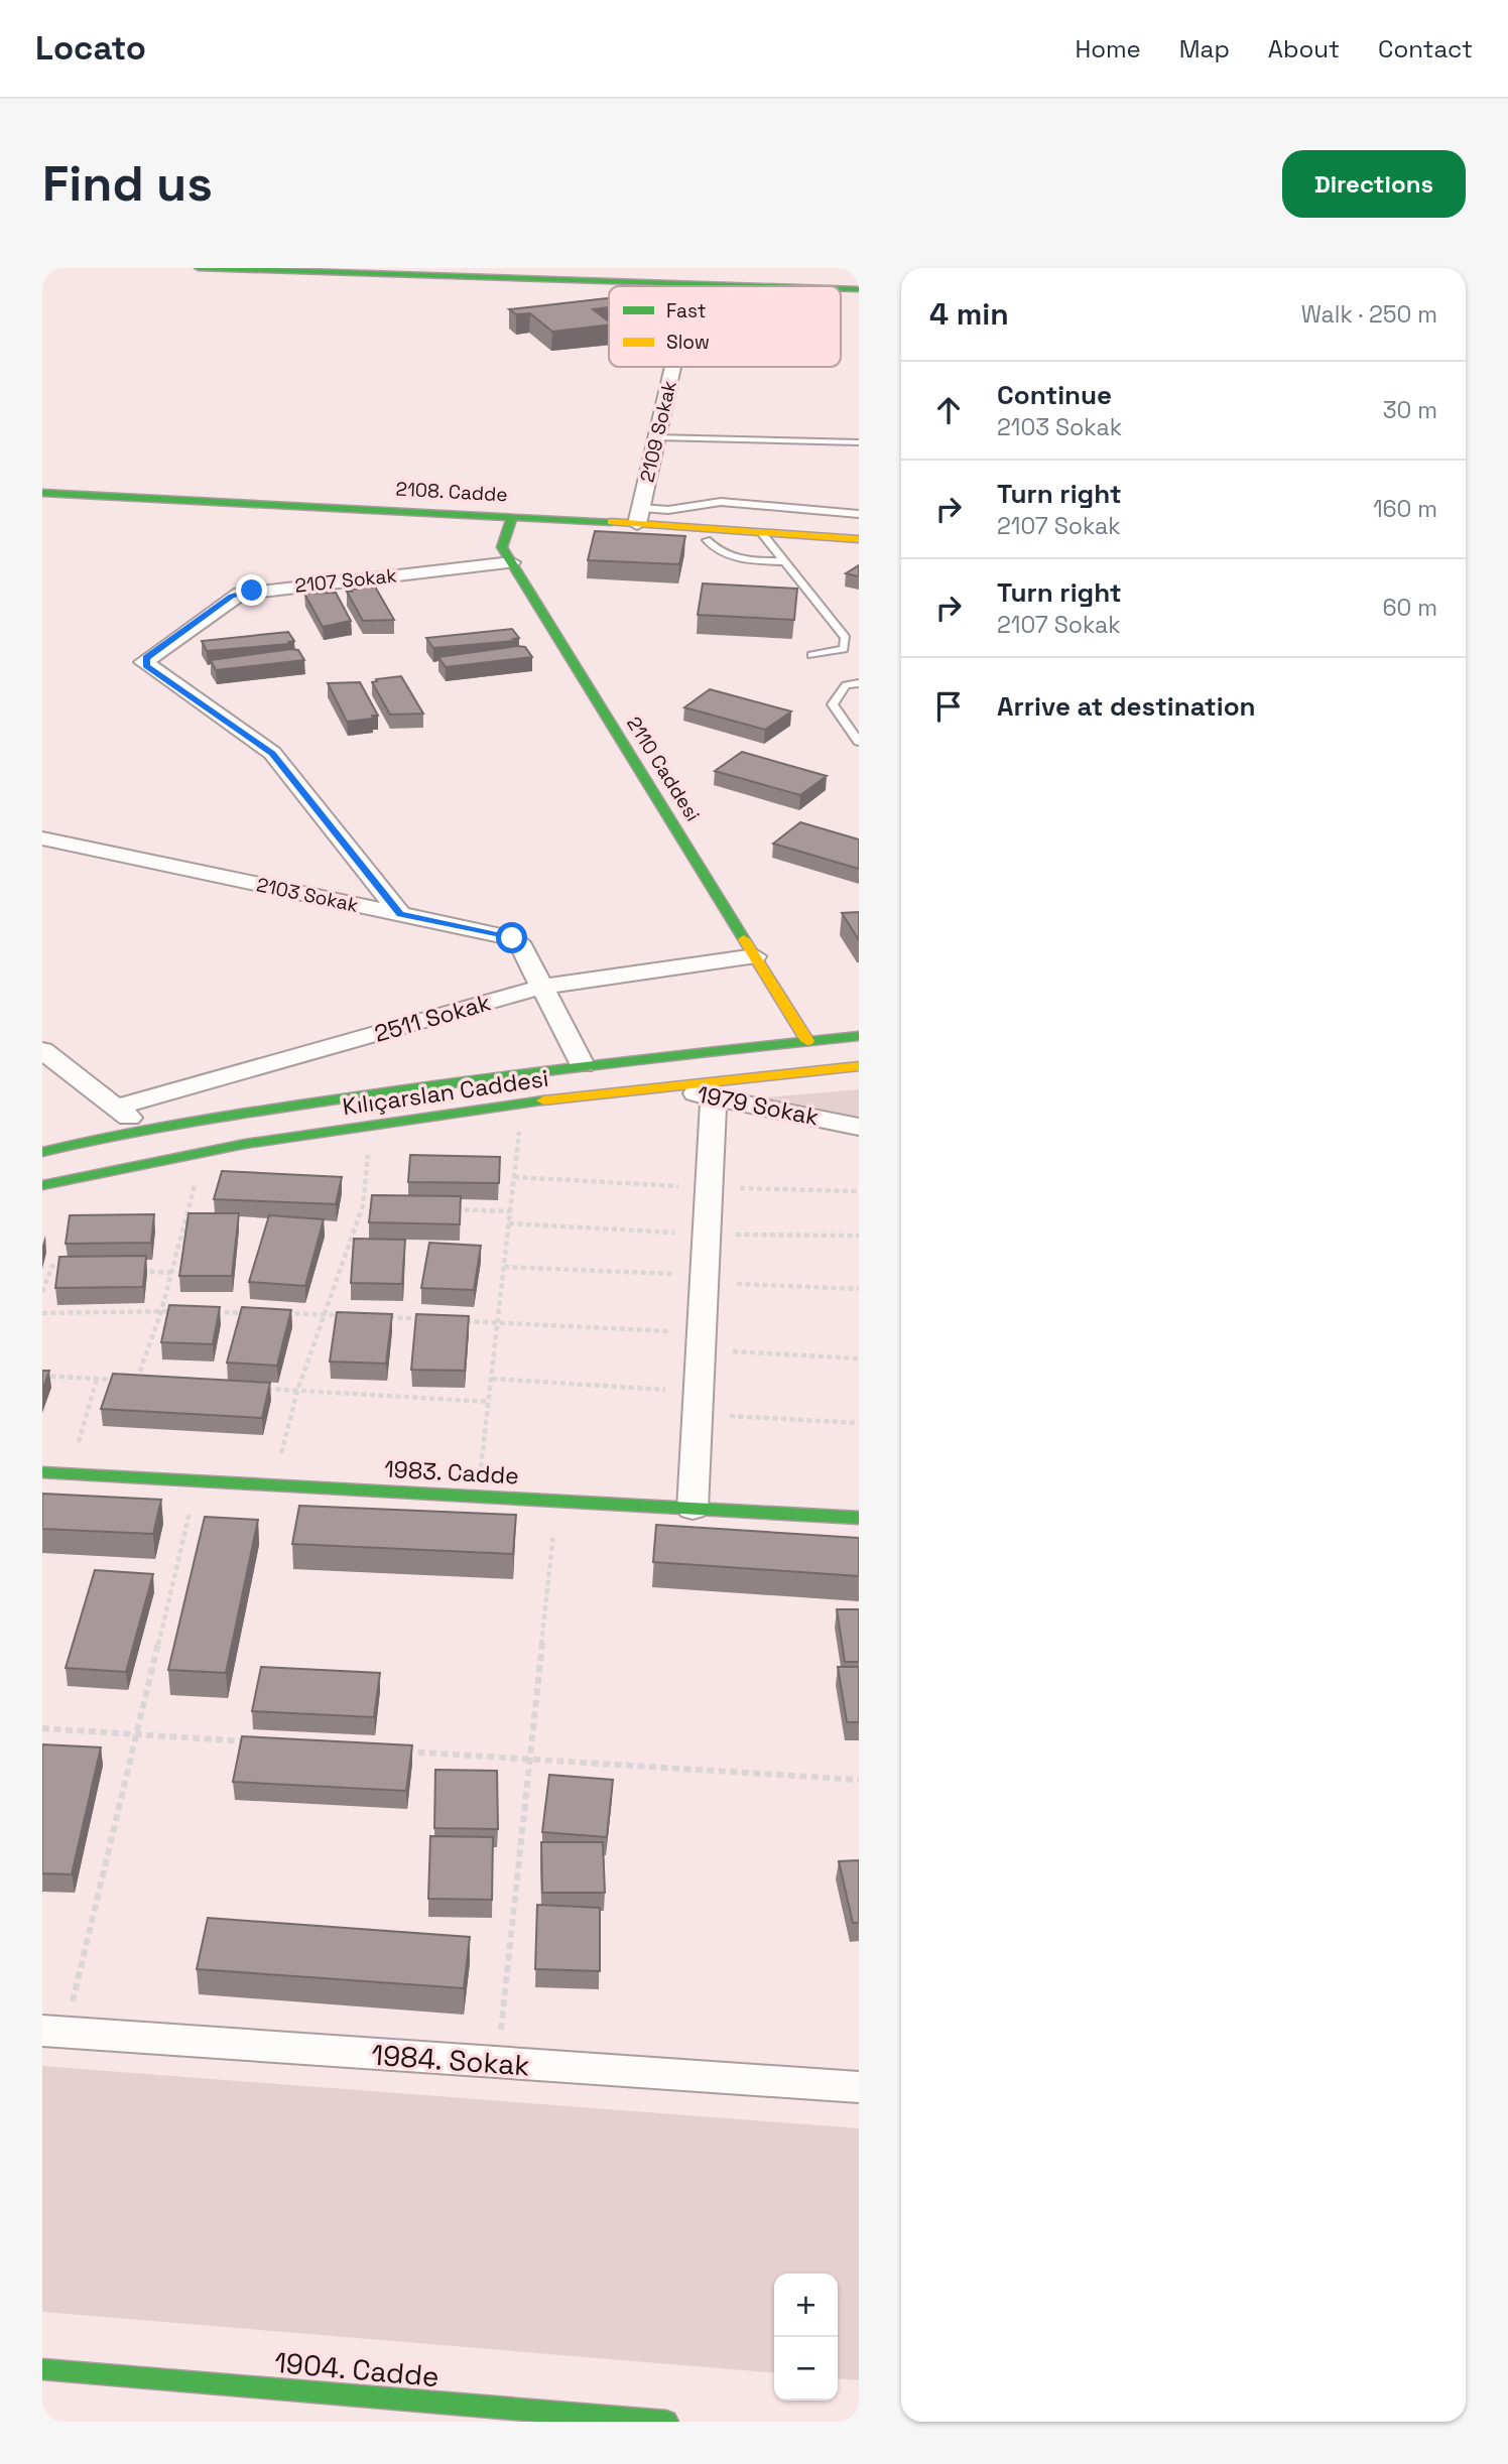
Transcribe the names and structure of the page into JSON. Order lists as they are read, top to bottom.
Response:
{
  "streets": {
    "street": [
      "2109 Sokak",
      "2108. Cadde",
      "2107 Sokak",
      "2110 Caddesi",
      "2103 Sokak",
      "2511 Sokak",
      "Kılıçarslan Caddesi",
      "1979 Sokak",
      "1983. Cadde",
      "1984. Sokak",
      "1904. Cadde"
    ]
  },
  "crossings": [
    ["2109 Sokak", "2108. Cadde"],
    ["2108. Cadde", "2110 Caddesi"],
    ["2107 Sokak", "2110 Caddesi"],
    ["2107 Sokak", "2103 Sokak"],
    ["2110 Caddesi", "2511 Sokak"],
    ["2110 Caddesi", "Kılıçarslan Caddesi"],
    ["2103 Sokak", "2511 Sokak"],
    ["2103 Sokak", "Kılıçarslan Caddesi"],
    ["Kılıçarslan Caddesi", "1979 Sokak"]
  ],
  "legend": ["Fast", "Slow"],
  "page": {
    "header": "Locato",
    "nav": [
      "Home",
      "Map",
      "About",
      "Contact"
    ],
    "buttons": "Directions",
    "title": "Find us",
    "heading": ["4 min", "Walk · 250 m"],
    "list": [
      ["Continue", "2103 Sokak", "30 m"],
      ["Turn right", "2107 Sokak", "160 m"],
      ["Turn right", "2107 Sokak", "60 m"],
      "Arrive at destination"
    ],
    "map_buttons": ["+", "−"]
  }
}
